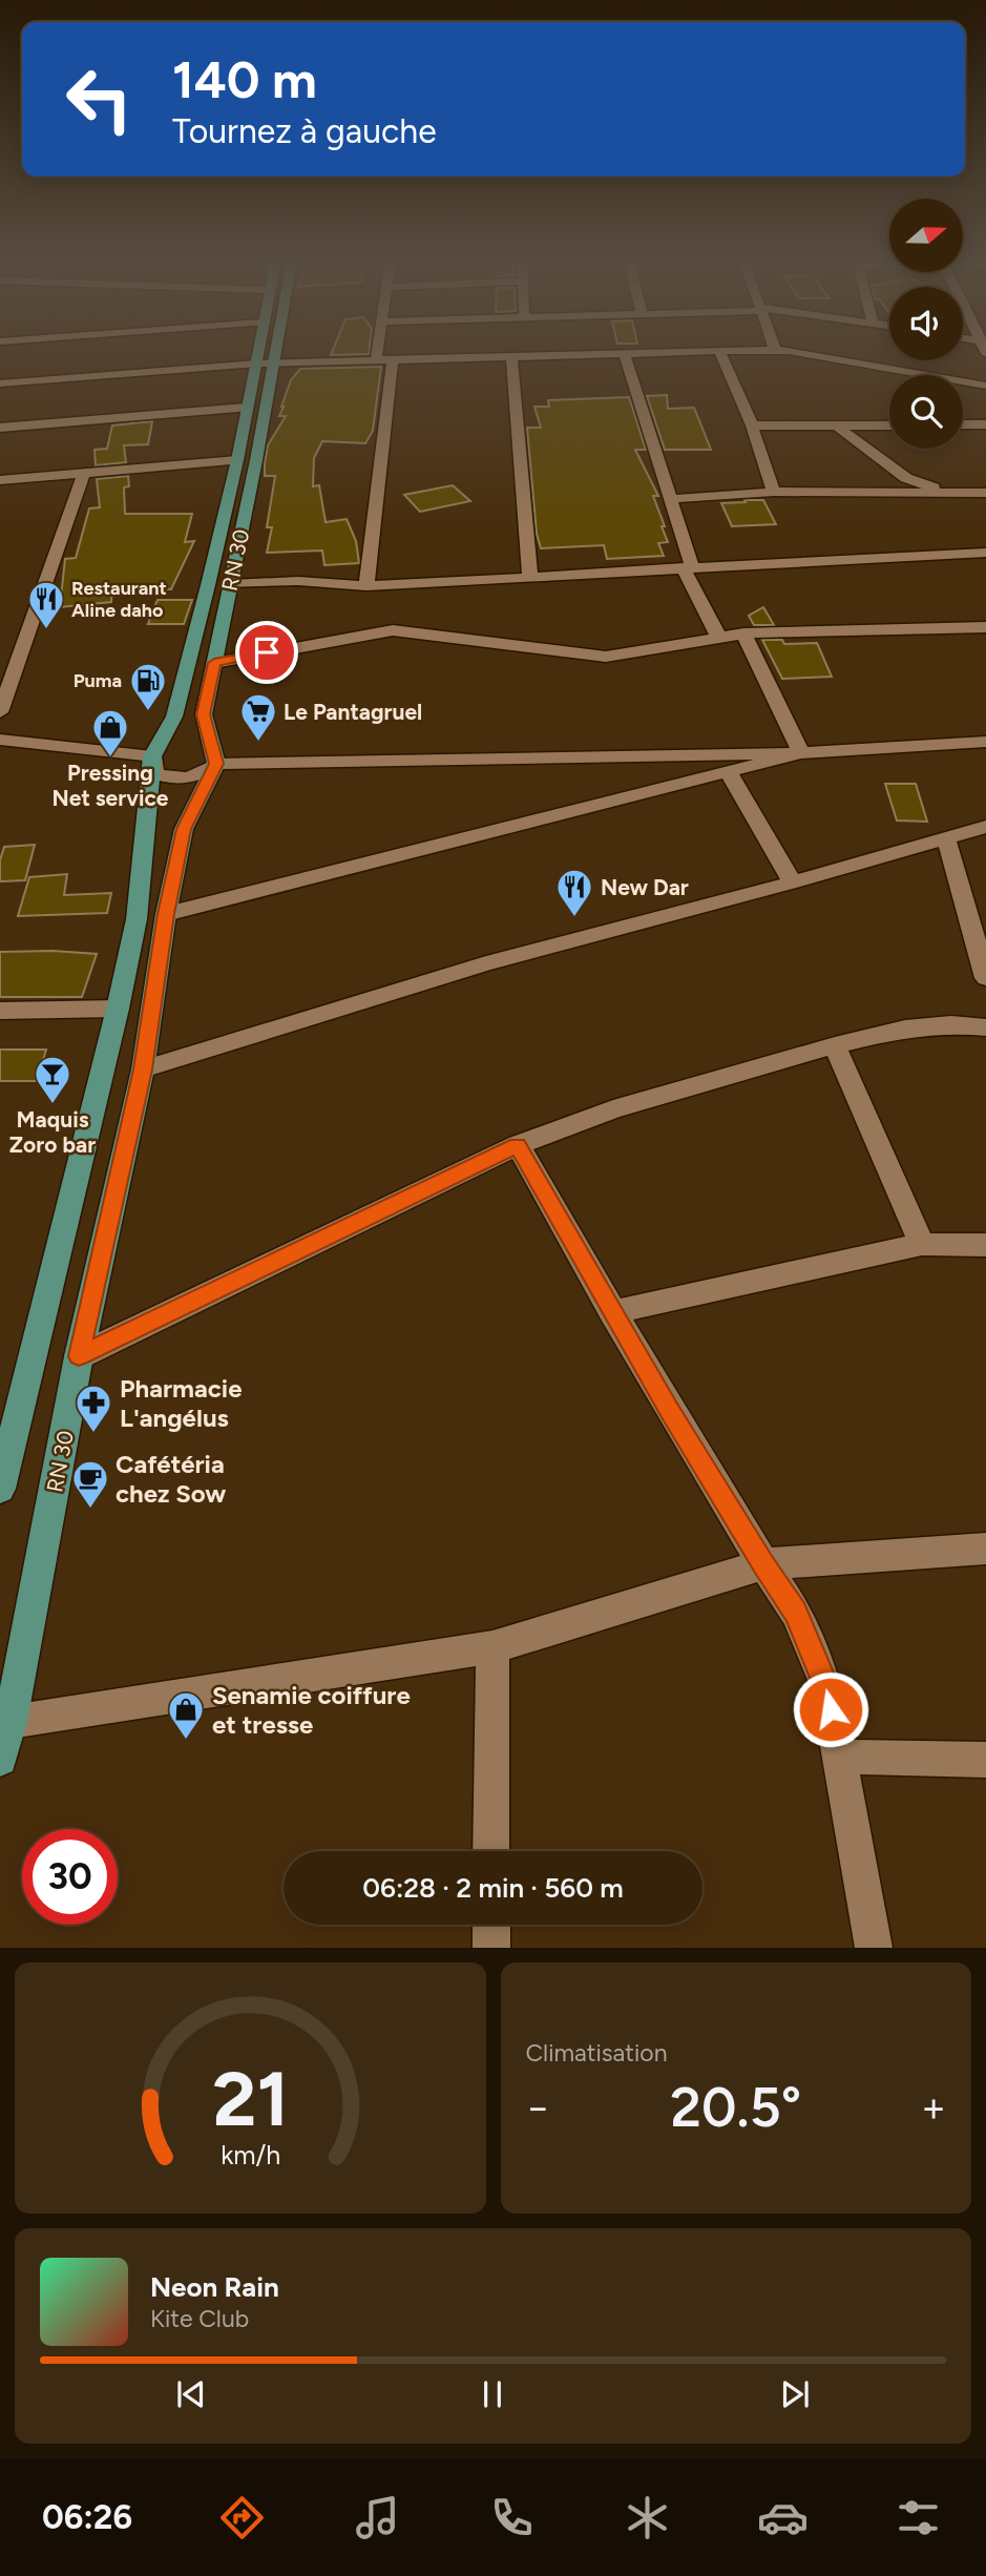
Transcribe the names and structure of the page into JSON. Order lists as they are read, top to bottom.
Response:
{
  "streets": {
    "main road": ["RN 30"]
  },
  "places": {
    "restaurant": ["Restaurant Aline daho", "New Dar"],
    "fuel station": ["Puma"],
    "supermarket": ["Le Pantagruel"],
    "shop": ["Pressing Net service", "Senamie coiffure et tresse"],
    "bar": ["Maquis Zoro bar"],
    "pharmacy": ["Pharmacie L'angélus"],
    "cafe": ["Cafétéria chez Sow"]
  },
  "north": "right",
  "page": {
    "turn": ["140 m", "Tournez à gauche"],
    "limit": "30",
    "trip": "06:28 · 2 min · 560 m",
    "tile": "Climatisation",
    "heat": ["−", "20.5°", "+"],
    "song": ["Neon Rain", "Kite Club"],
    "tabs": "06:26",
    "gauge": ["21", "km/h"]
  }
}
